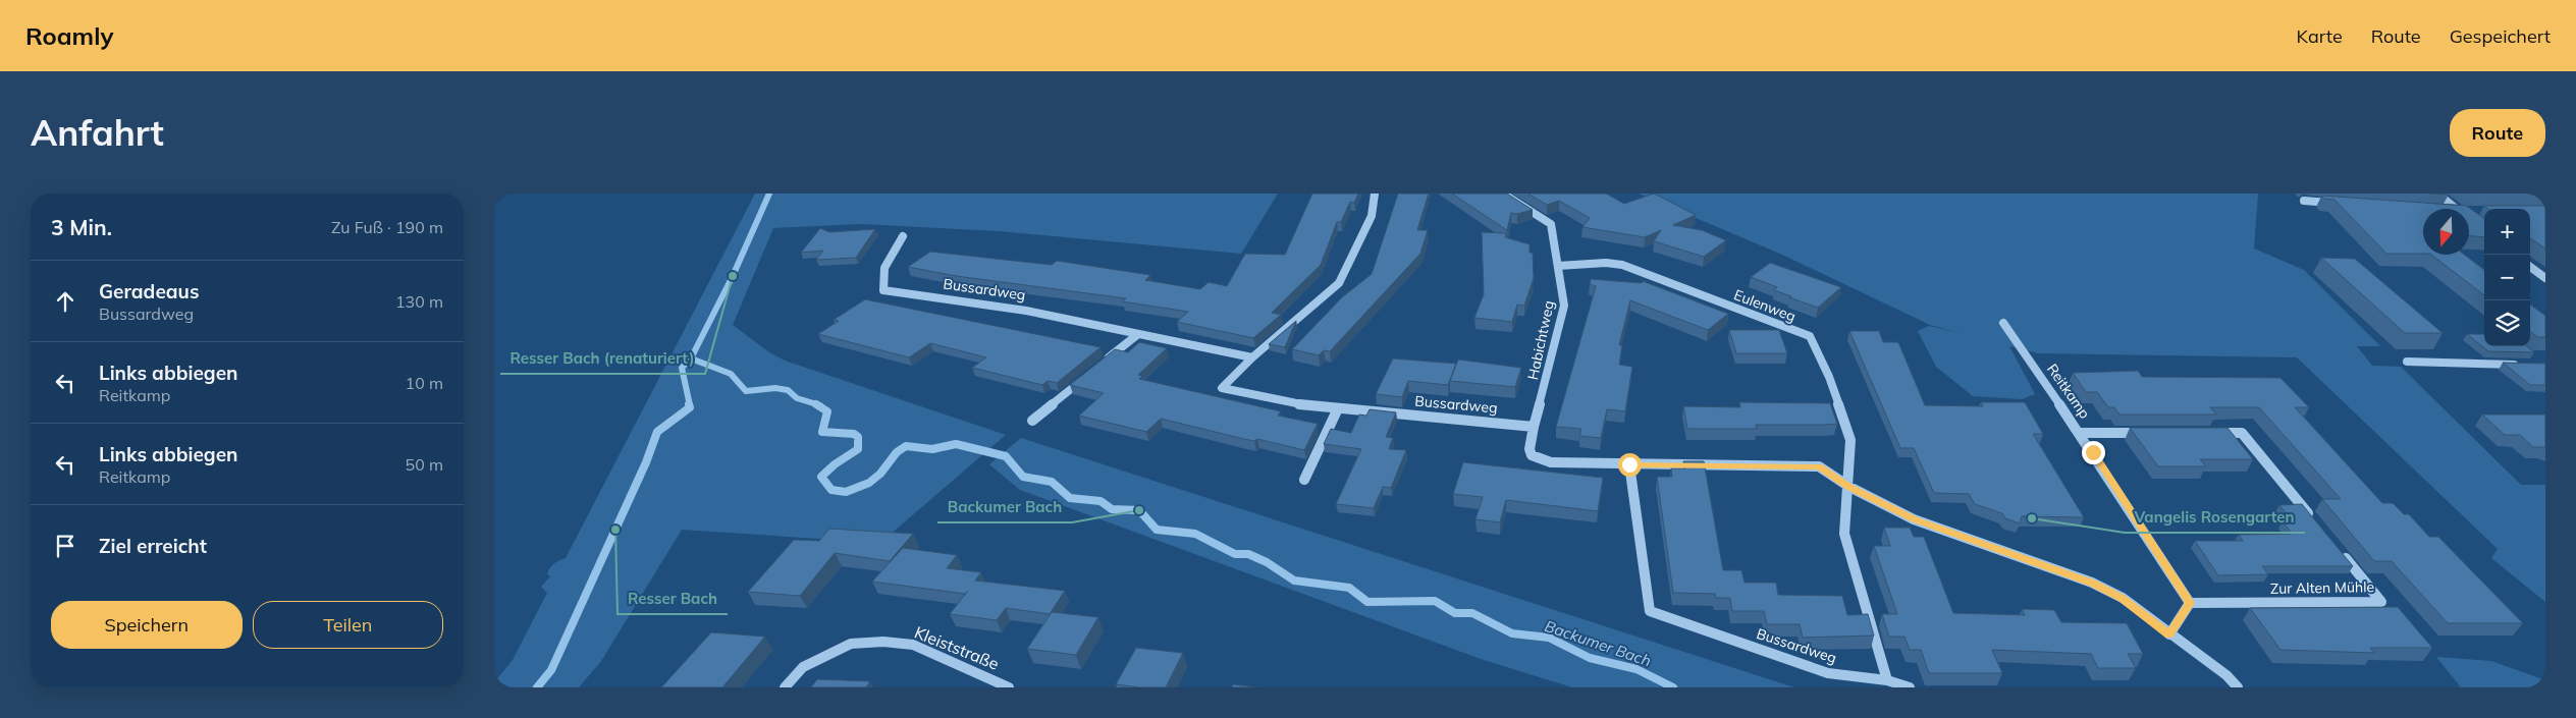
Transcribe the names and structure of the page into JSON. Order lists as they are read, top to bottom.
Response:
{
  "streets": {
    "street": [
      "Bussardweg",
      "Eulenweg",
      "Habichtweg",
      "Reitkamp",
      "Zur Alten Mühle",
      "Kleiststraße"
    ]
  },
  "crossings": [
    ["Bussardweg", "Habichtweg"],
    ["Eulenweg", "Habichtweg"],
    ["Reitkamp", "Zur Alten Mühle"]
  ],
  "water": ["Backumer Bach"],
  "places": [
    "Resser Bach (renaturiert)",
    "Backumer Bach",
    "Vangelis Rosengarten",
    "Resser Bach"
  ],
  "north": "bottom",
  "page": {
    "header": "Roamly",
    "nav": ["Karte", "Route", "Gespeichert"],
    "buttons": [
      "Route",
      ["Speichern", "Teilen"]
    ],
    "title": "Anfahrt",
    "heading": ["3 Min.", "Zu Fuß · 190 m"],
    "map_buttons": ["+", "−"],
    "list": [
      ["Geradeaus", "Bussardweg", "130 m"],
      ["Links abbiegen", "Reitkamp", "10 m"],
      ["Links abbiegen", "Reitkamp", "50 m"],
      "Ziel erreicht"
    ]
  }
}
